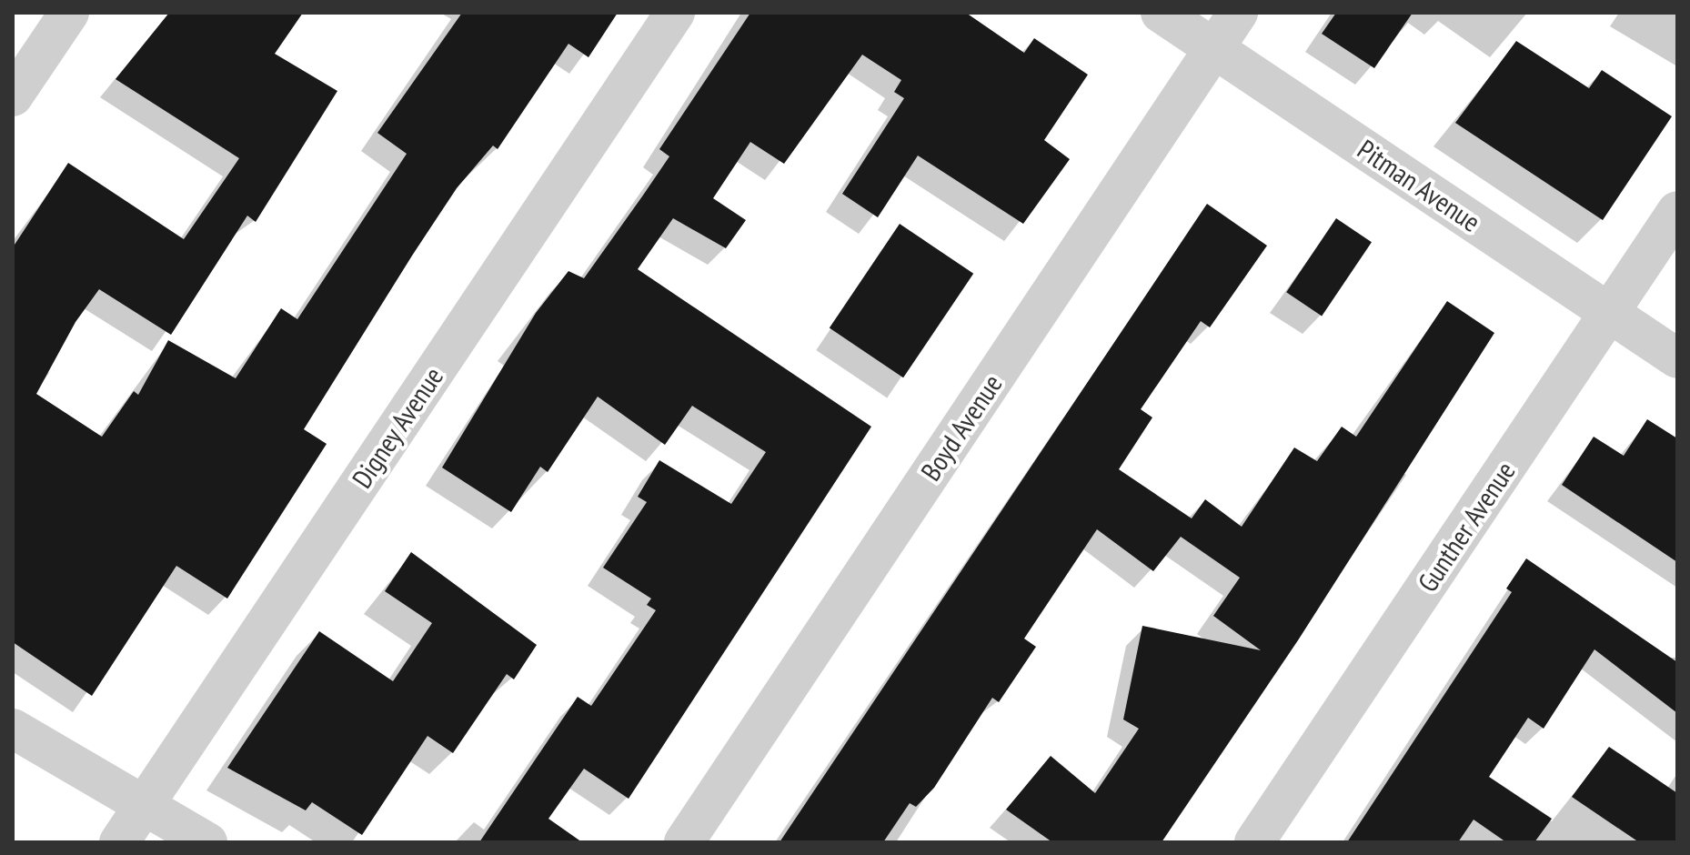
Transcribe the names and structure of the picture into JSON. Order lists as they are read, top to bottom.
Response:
{
  "streets": {
    "street": [
      "Pitman Avenue",
      "Digney Avenue",
      "Boyd Avenue",
      "Gunther Avenue"
    ]
  },
  "crossings": [
    ["Pitman Avenue", "Boyd Avenue"],
    ["Pitman Avenue", "Gunther Avenue"]
  ]
}
